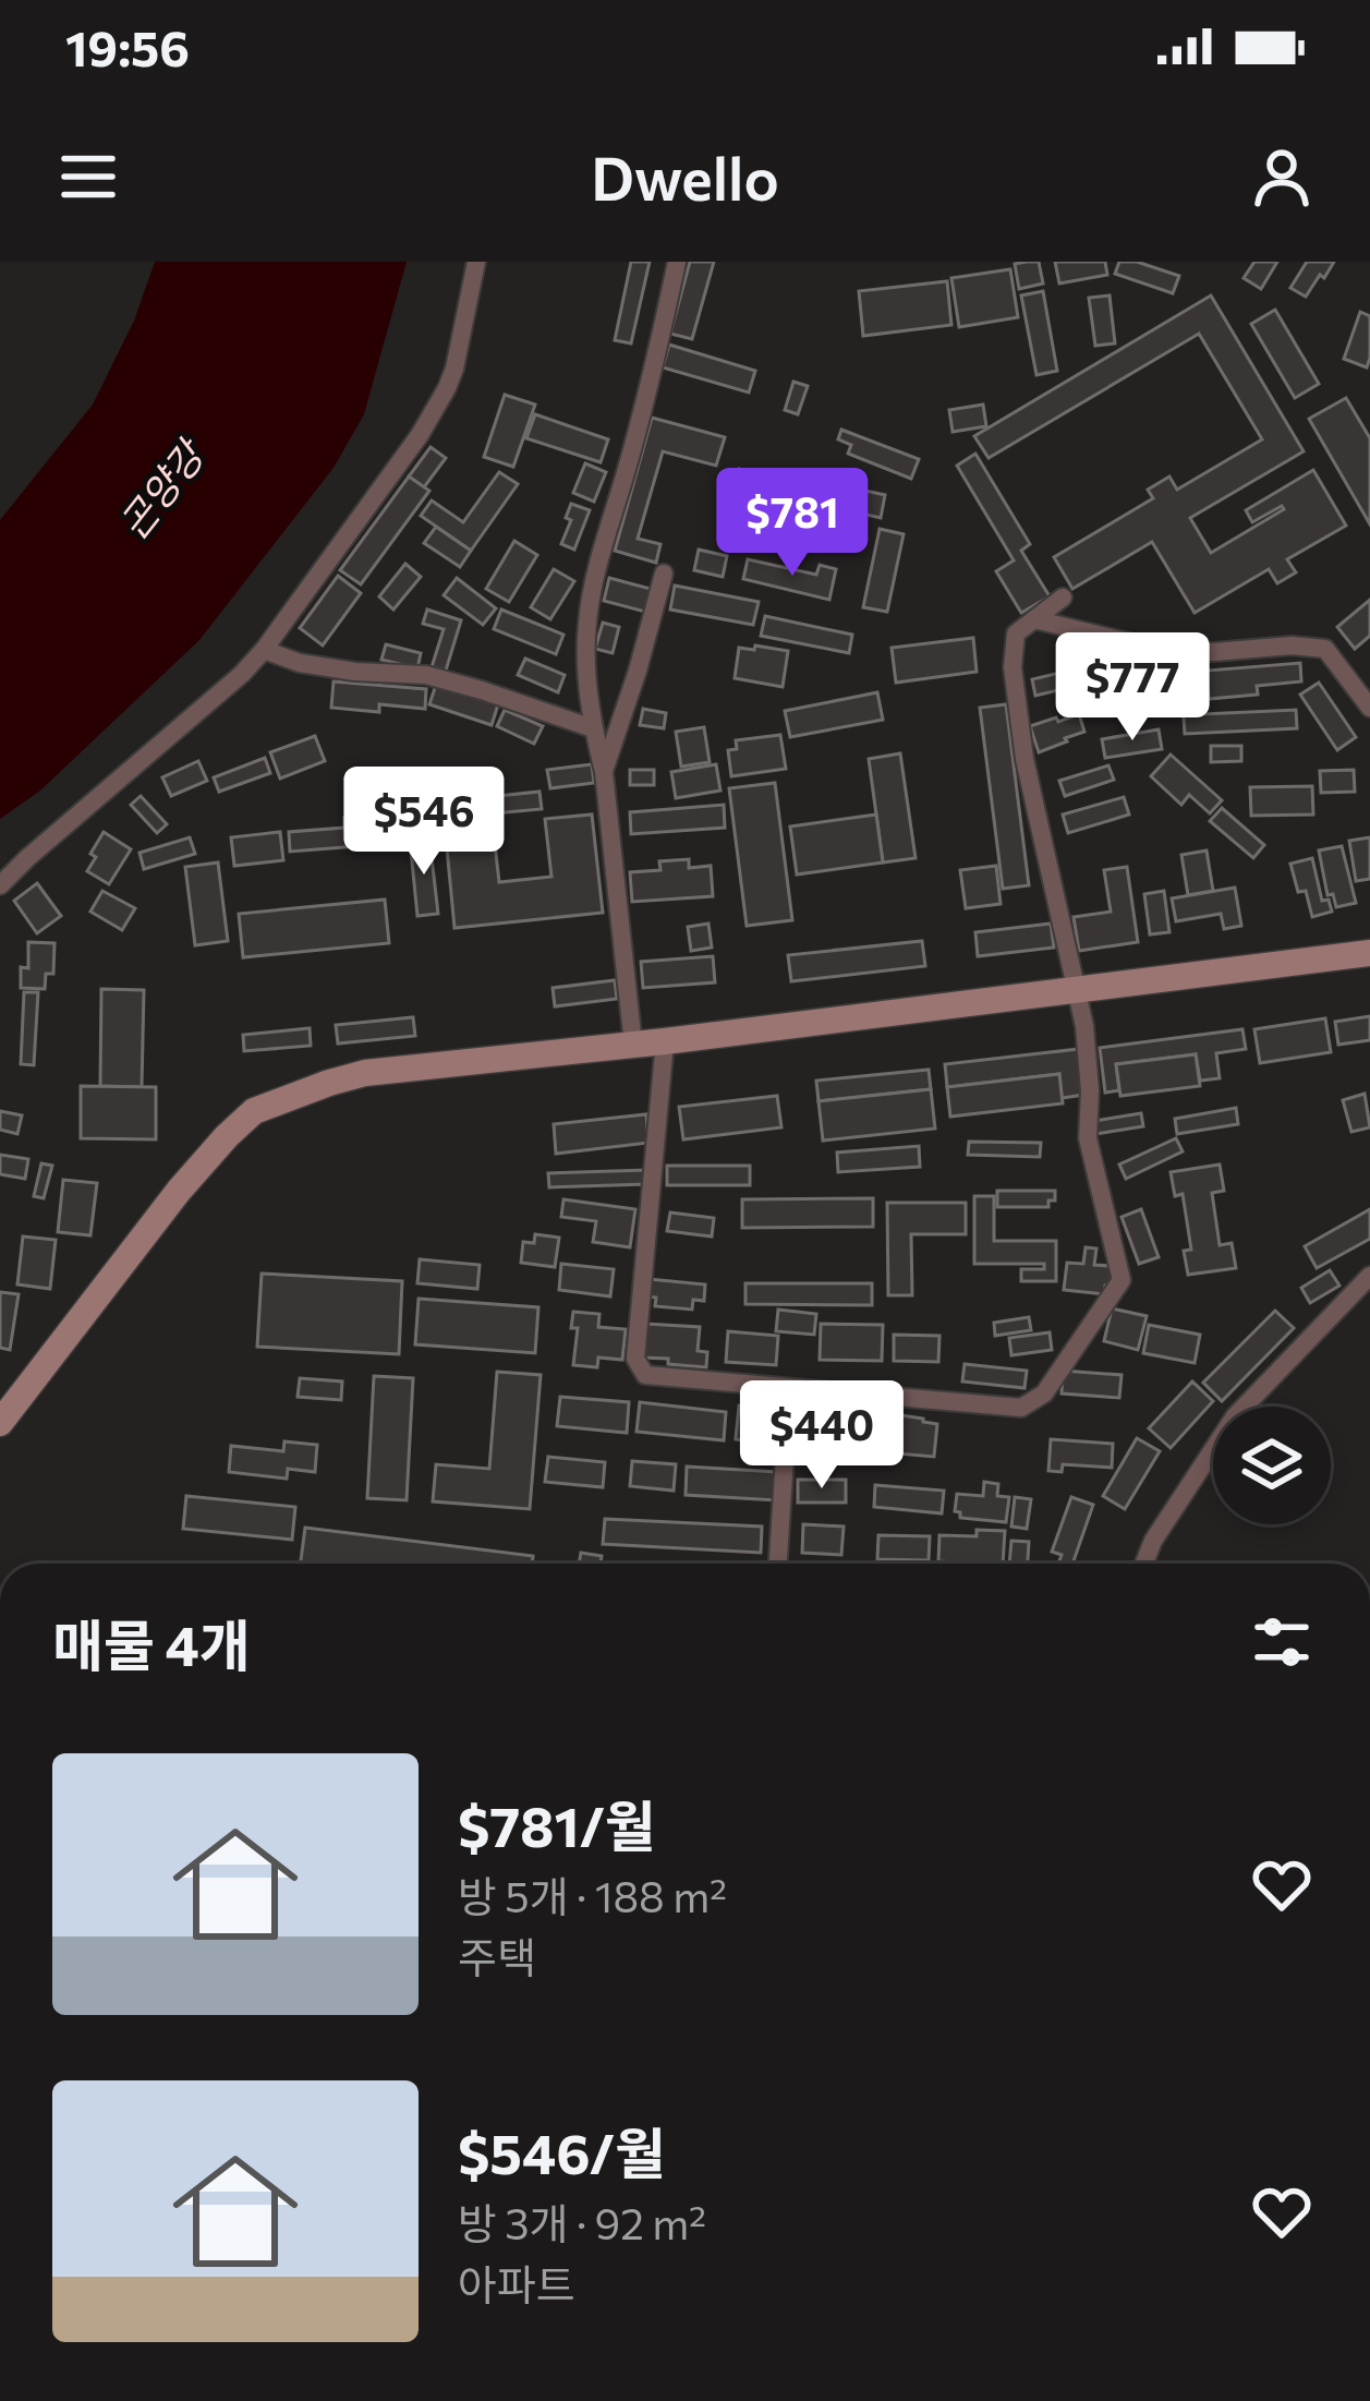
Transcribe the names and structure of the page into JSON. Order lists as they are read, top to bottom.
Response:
{
  "water": ["곤양강"],
  "page": {
    "status": "19:56",
    "header": "Dwello",
    "price": [
      "$781",
      "$777",
      "$546",
      "$440"
    ],
    "heading": "매물 4개",
    "list": [
      {
        "name": "$781/월",
        "note": "방 5개 · 188 m² · 주택"
      },
      {
        "name": "$546/월",
        "note": "방 3개 · 92 m² · 아파트"
      }
    ]
  }
}
